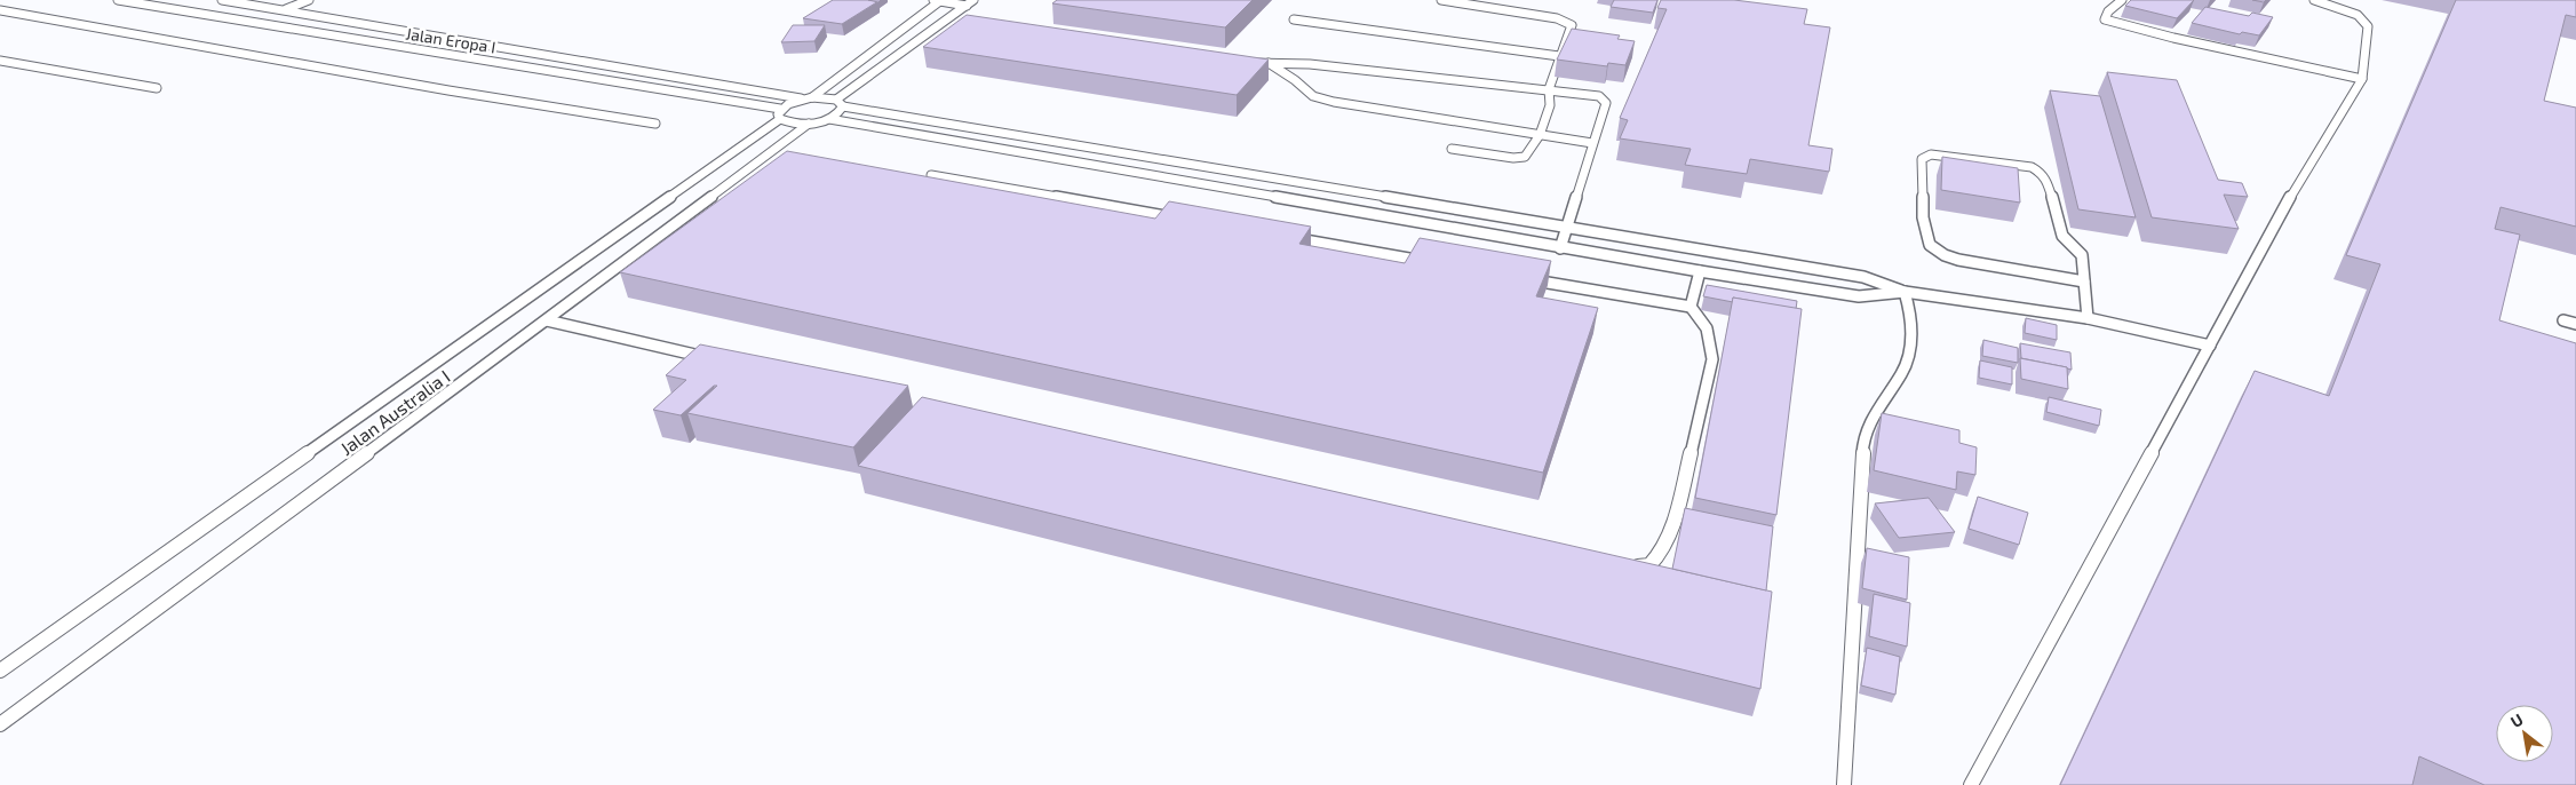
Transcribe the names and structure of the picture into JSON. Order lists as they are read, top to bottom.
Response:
{
  "streets": {
    "lane": ["Jalan Eropa I", "Jalan Australia I"]
  },
  "crossings": [
    ["Jalan Eropa I", "Jalan Australia I"]
  ],
  "north": "top left"
}
